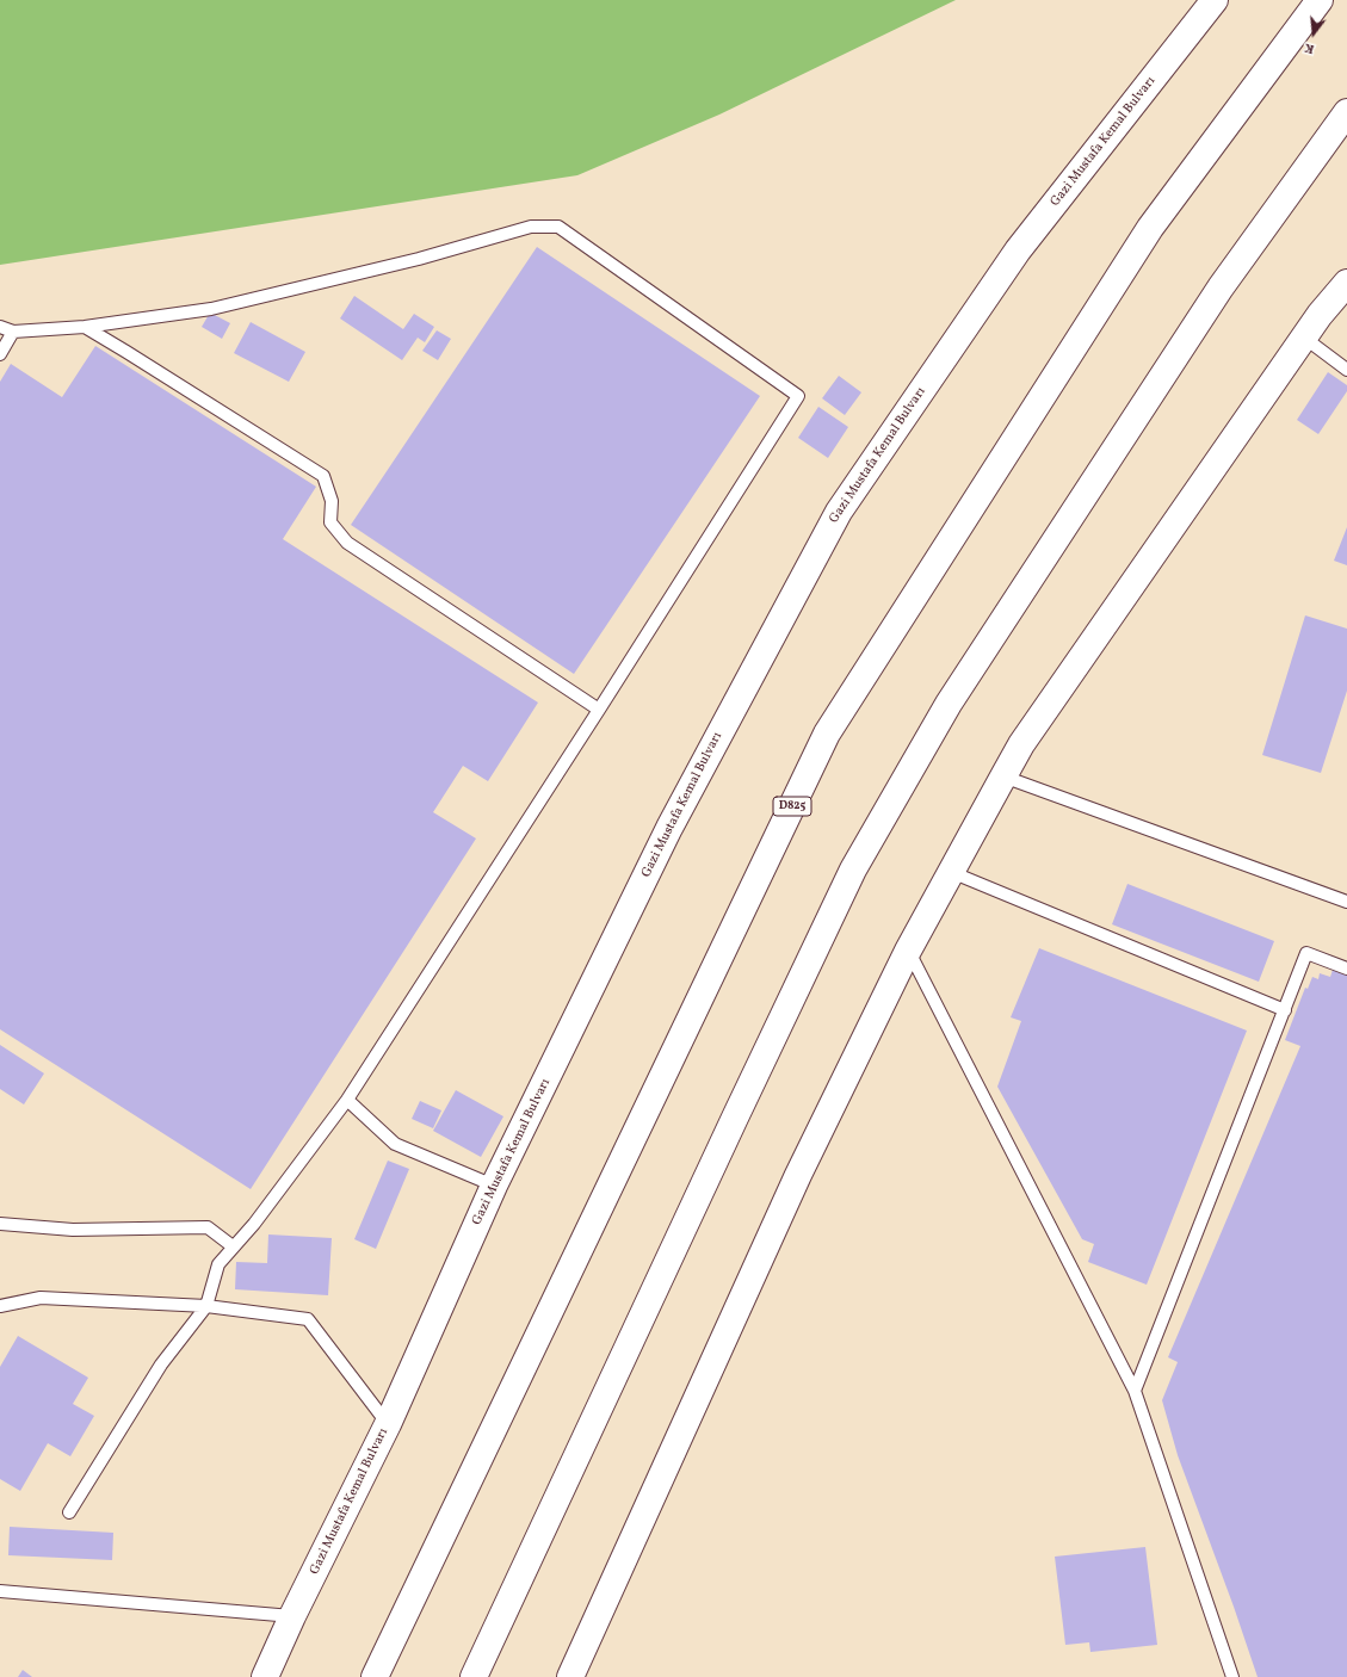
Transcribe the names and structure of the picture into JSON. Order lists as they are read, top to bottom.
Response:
{
  "streets": {
    "main road": ["Gazi Mustafa Kemal Bulvarı", "D825"]
  },
  "north": "bottom"
}
